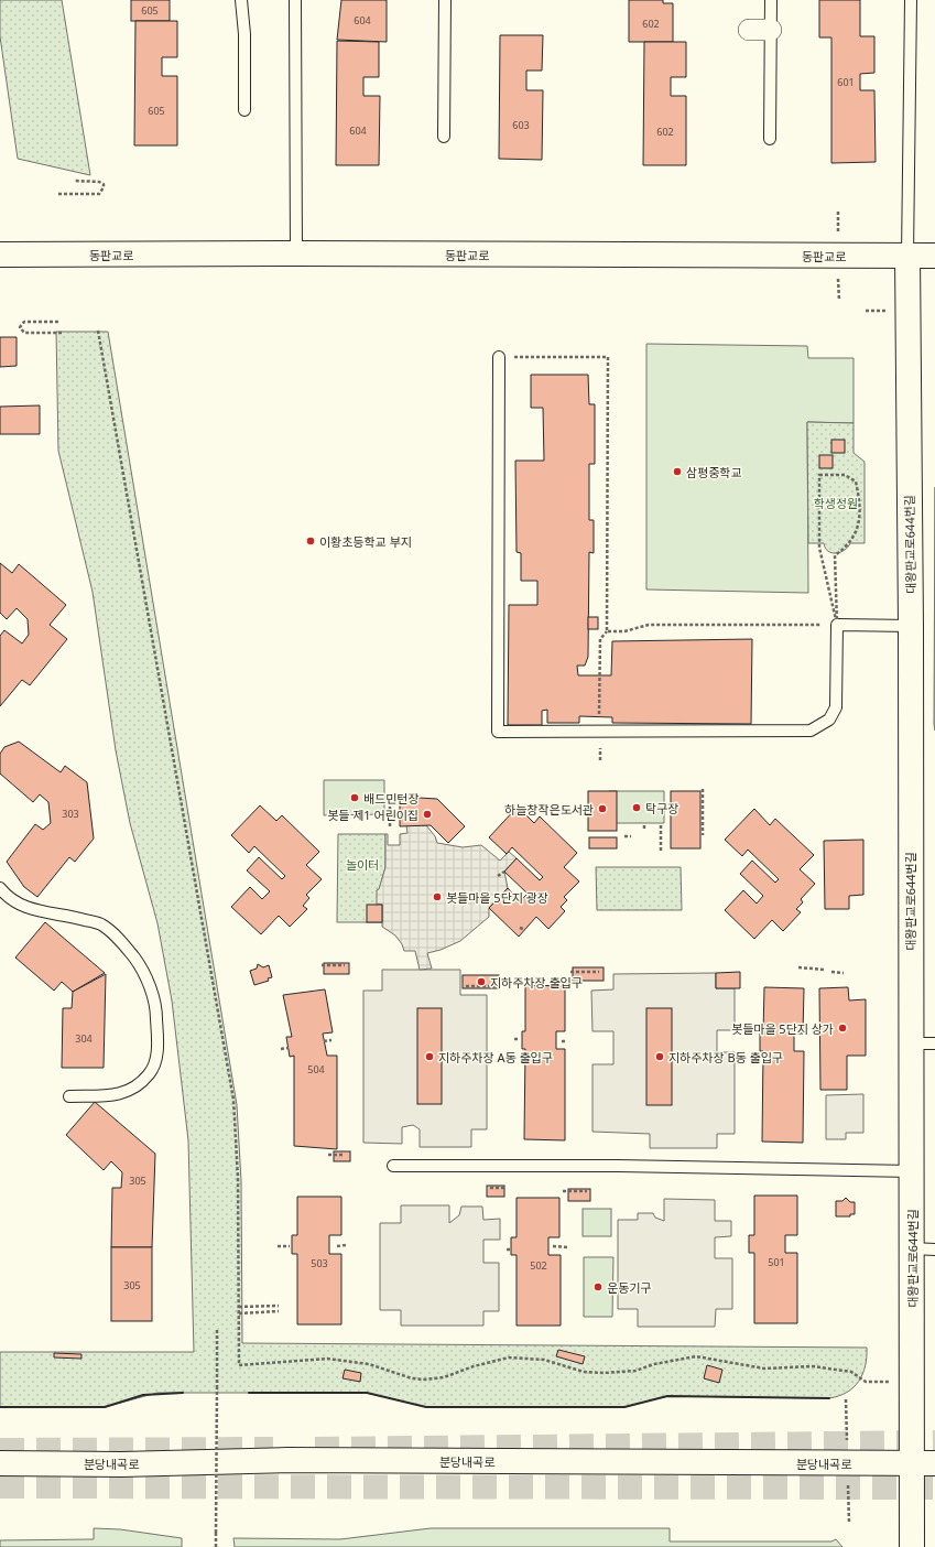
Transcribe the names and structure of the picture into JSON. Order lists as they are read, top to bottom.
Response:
{
  "streets": {
    "main road": ["동판교로", "대왕판교로644번길", "분당내곡로"]
  },
  "crossings": [
    ["동판교로", "대왕판교로644번길"],
    ["대왕판교로644번길", "분당내곡로"]
  ],
  "parks": ["학생정원", "놀이터"],
  "places": [
    "삼평중학교",
    "이황초등학교 부지",
    "배드민턴장",
    "탁구장",
    "하늘창작은도서관",
    "봇들 제1 어린이집",
    "봇들마을 5단지 광장",
    "지하주차장 출입구",
    "봇들마을 5단지 상가",
    "지하주차장 A동 출입구",
    "지하주차장 B동 출입구",
    "운동기구"
  ],
  "house_numbers": [
    "605",
    "604",
    "602",
    "601",
    "605",
    "603",
    "604",
    "602",
    "303",
    "304",
    "504",
    "305",
    "501",
    "503",
    "502",
    "305"
  ]
}
